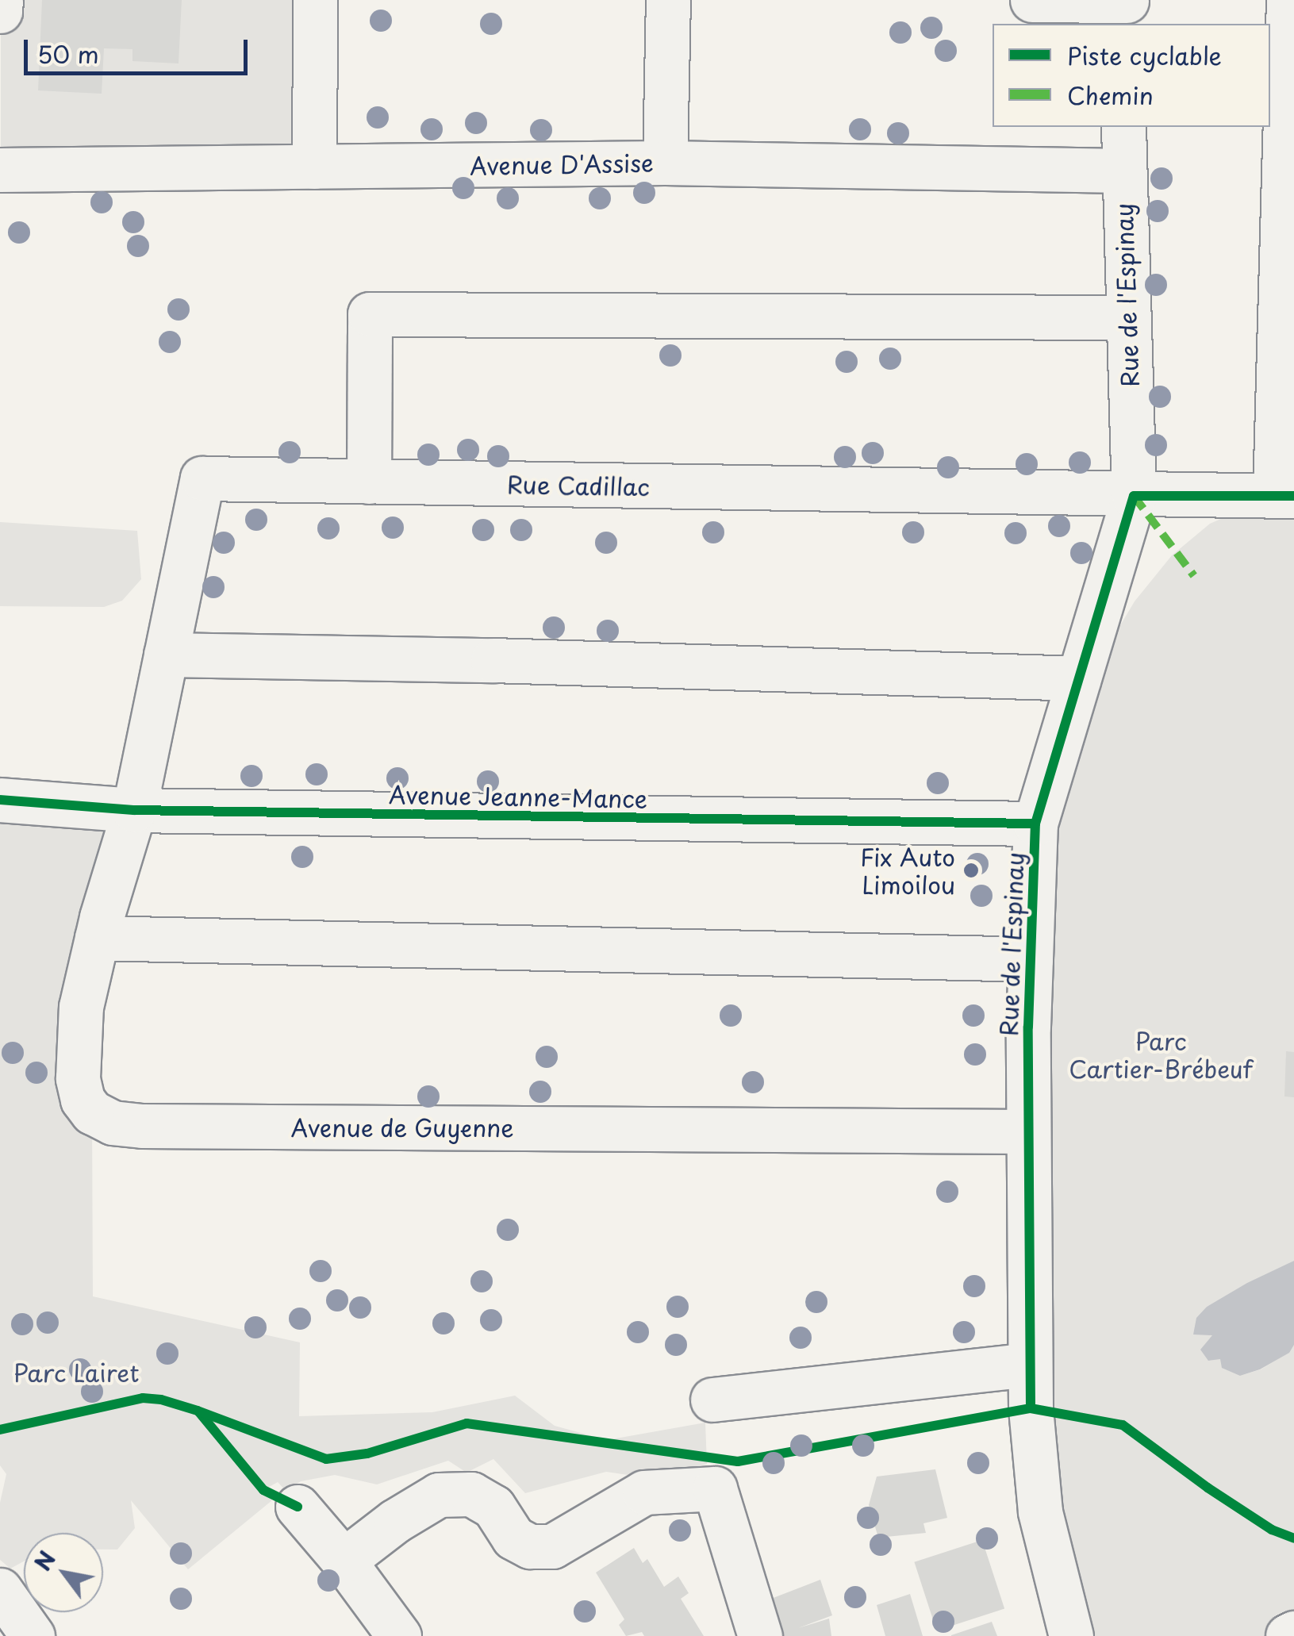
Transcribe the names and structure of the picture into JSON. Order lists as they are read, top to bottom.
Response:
{
  "streets": {
    "street": [
      "Avenue D'Assise",
      "Rue de l'Espinay",
      "Rue Cadillac",
      "Avenue Jeanne-Mance",
      "Avenue de Guyenne"
    ]
  },
  "crossings": [
    ["Avenue D'Assise", "Rue de l'Espinay"],
    ["Rue de l'Espinay", "Rue Cadillac"],
    ["Rue de l'Espinay", "Avenue Jeanne-Mance"],
    ["Rue de l'Espinay", "Avenue de Guyenne"],
    ["Rue Cadillac", "Avenue Jeanne-Mance"],
    ["Rue Cadillac", "Avenue de Guyenne"],
    ["Avenue Jeanne-Mance", "Avenue de Guyenne"]
  ],
  "parks": ["Parc Cartier-Brébeuf", "Parc Lairet"],
  "places": ["Fix Auto Limoilou"],
  "legend": ["Piste cyclable", "Chemin"],
  "scale_bar": "50 m",
  "north": "top left"
}
